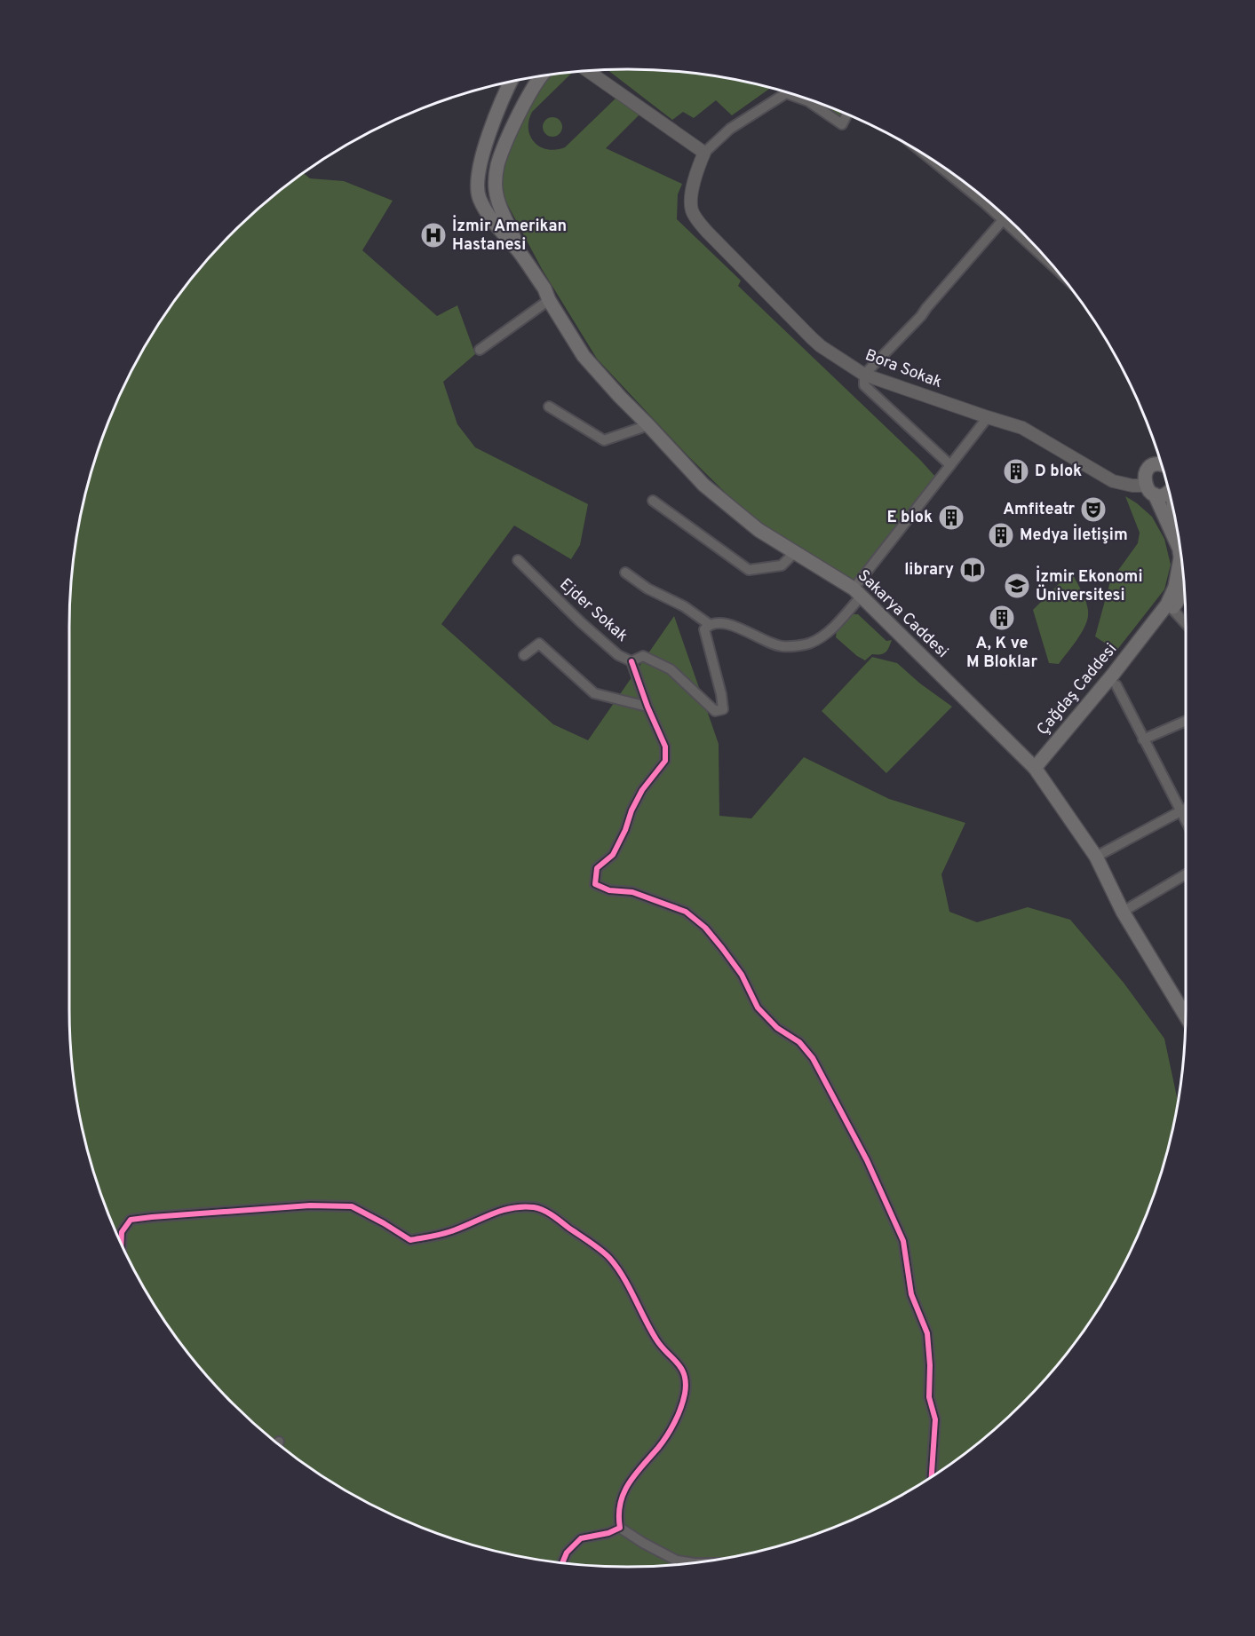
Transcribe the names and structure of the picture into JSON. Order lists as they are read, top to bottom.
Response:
{
  "streets": {
    "main road": ["Sakarya Caddesi", "Çağdaş Caddesi"],
    "street": ["Bora Sokak", "Ejder Sokak"]
  },
  "crossings": [
    ["Bora Sokak", "Çağdaş Caddesi"],
    ["Sakarya Caddesi", "Çağdaş Caddesi"]
  ],
  "places": {
    "hospital": ["İzmir Amerikan Hastanesi"],
    "building": [
      "D blok",
      "E blok",
      "Medya İletişim",
      "A, K ve M Bloklar"
    ],
    "theatre": ["Amfiteatr"],
    "library": ["library"],
    "school or university": ["İzmir Ekonomi Üniversitesi"]
  }
}
